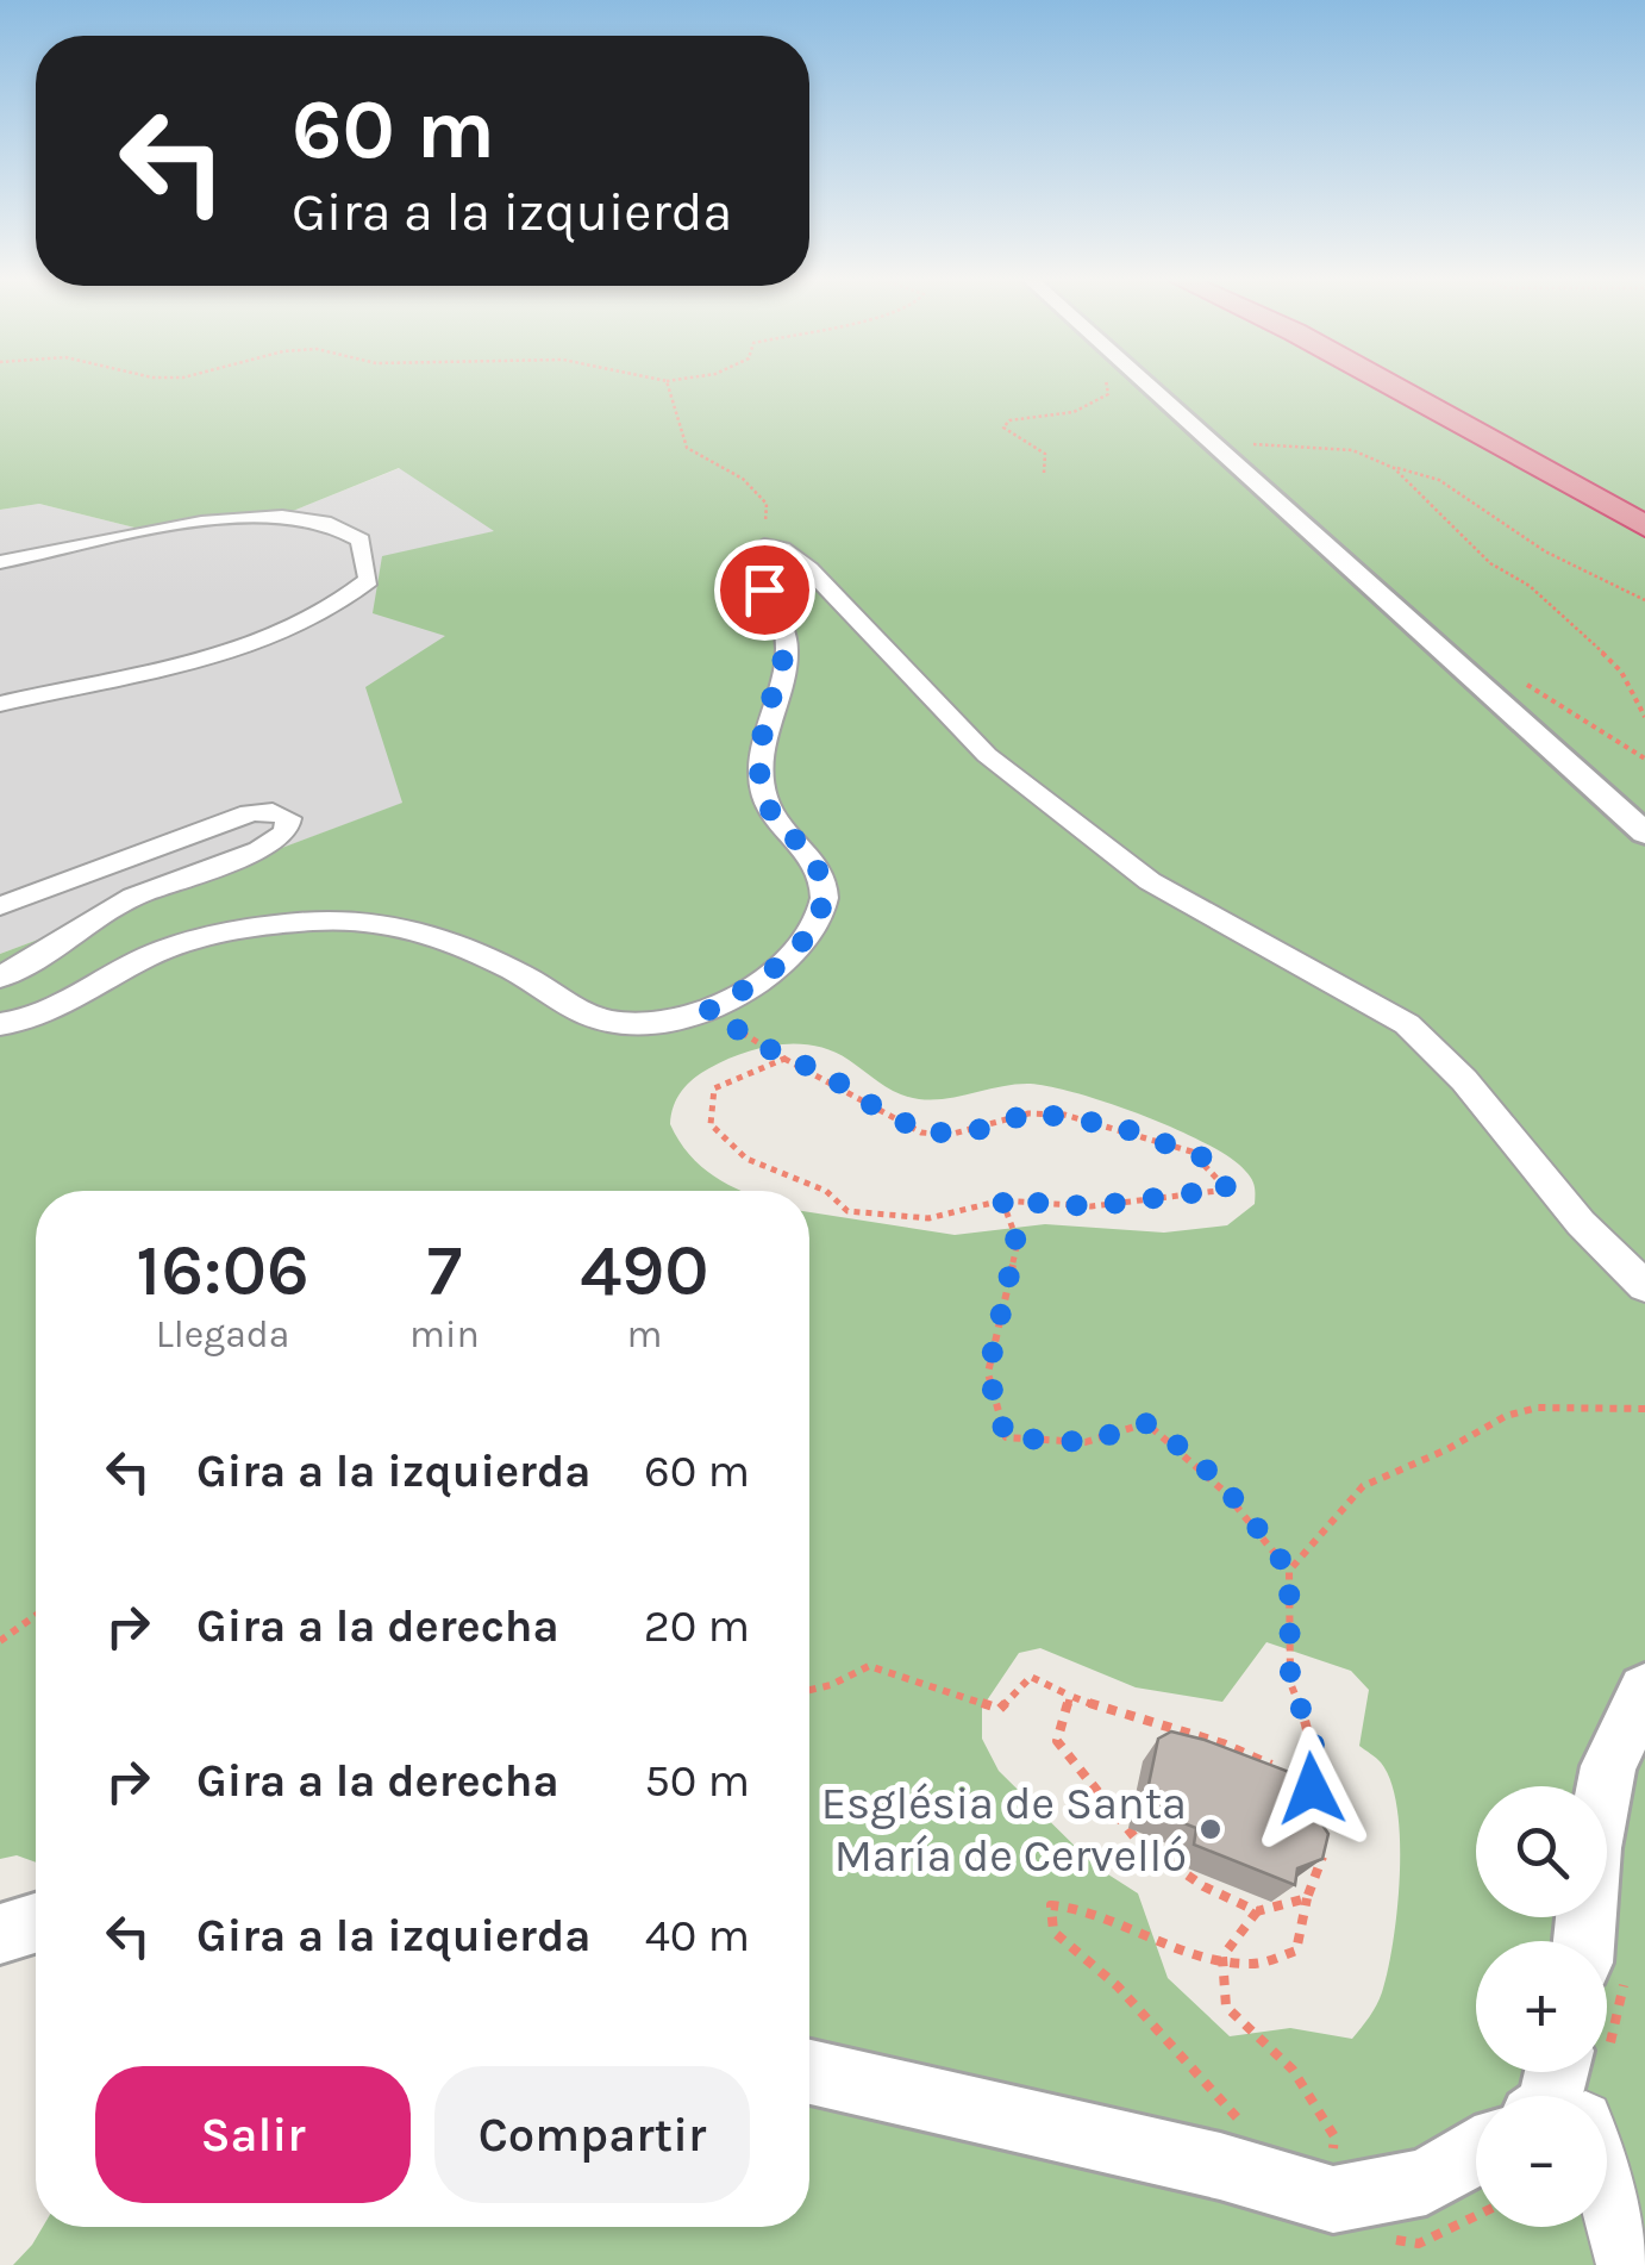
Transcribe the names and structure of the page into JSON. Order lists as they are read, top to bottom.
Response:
{
  "places": ["Església de Santa María de Cervelló"],
  "page": {
    "turn": ["60 m", "Gira a la izquierda"],
    "eta": [
      "16:06",
      "Llegada",
      "7",
      "min",
      "490",
      "m"
    ],
    "list": [
      {
        "name": "Gira a la izquierda",
        "value": "60 m"
      },
      {
        "name": "Gira a la derecha",
        "value": "20 m"
      },
      {
        "name": "Gira a la derecha",
        "value": "50 m"
      },
      {
        "name": "Gira a la izquierda",
        "value": "40 m"
      }
    ],
    "map_buttons": ["+", "−"],
    "buttons": ["Salir", "Compartir"]
  }
}
